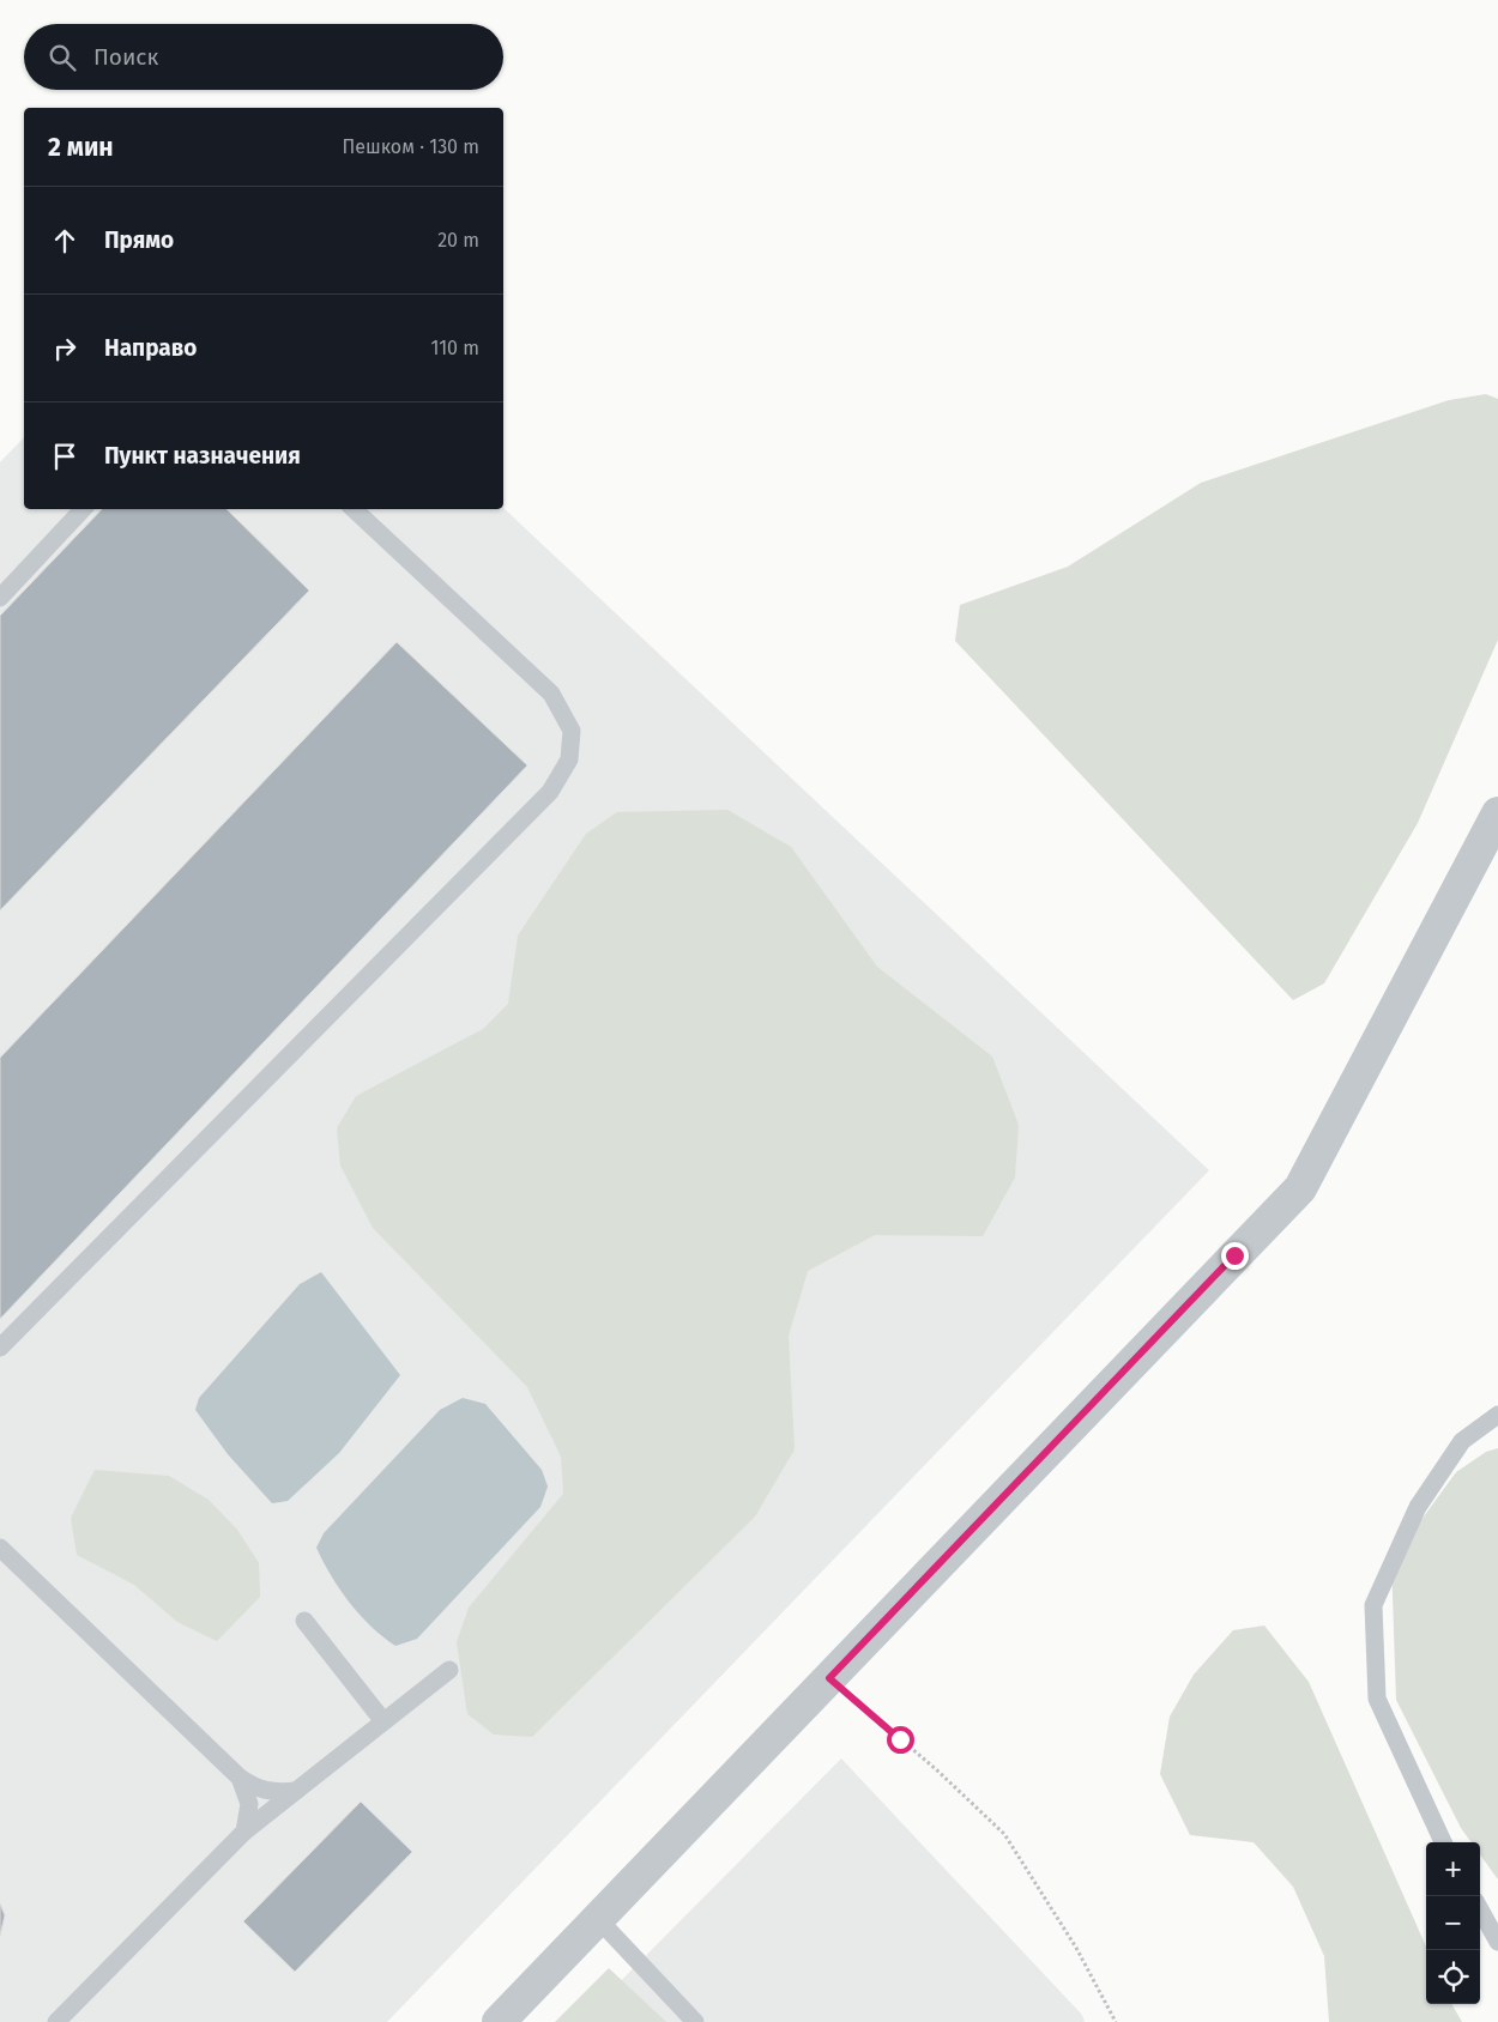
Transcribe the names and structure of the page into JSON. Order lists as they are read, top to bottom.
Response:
{
  "page": {
    "search": "Поиск",
    "heading": ["2 мин", "Пешком · 130 m"],
    "list": [
      ["Прямо", "20 m"],
      ["Направо", "110 m"],
      "Пункт назначения"
    ],
    "map_buttons": ["+", "−"]
  }
}
